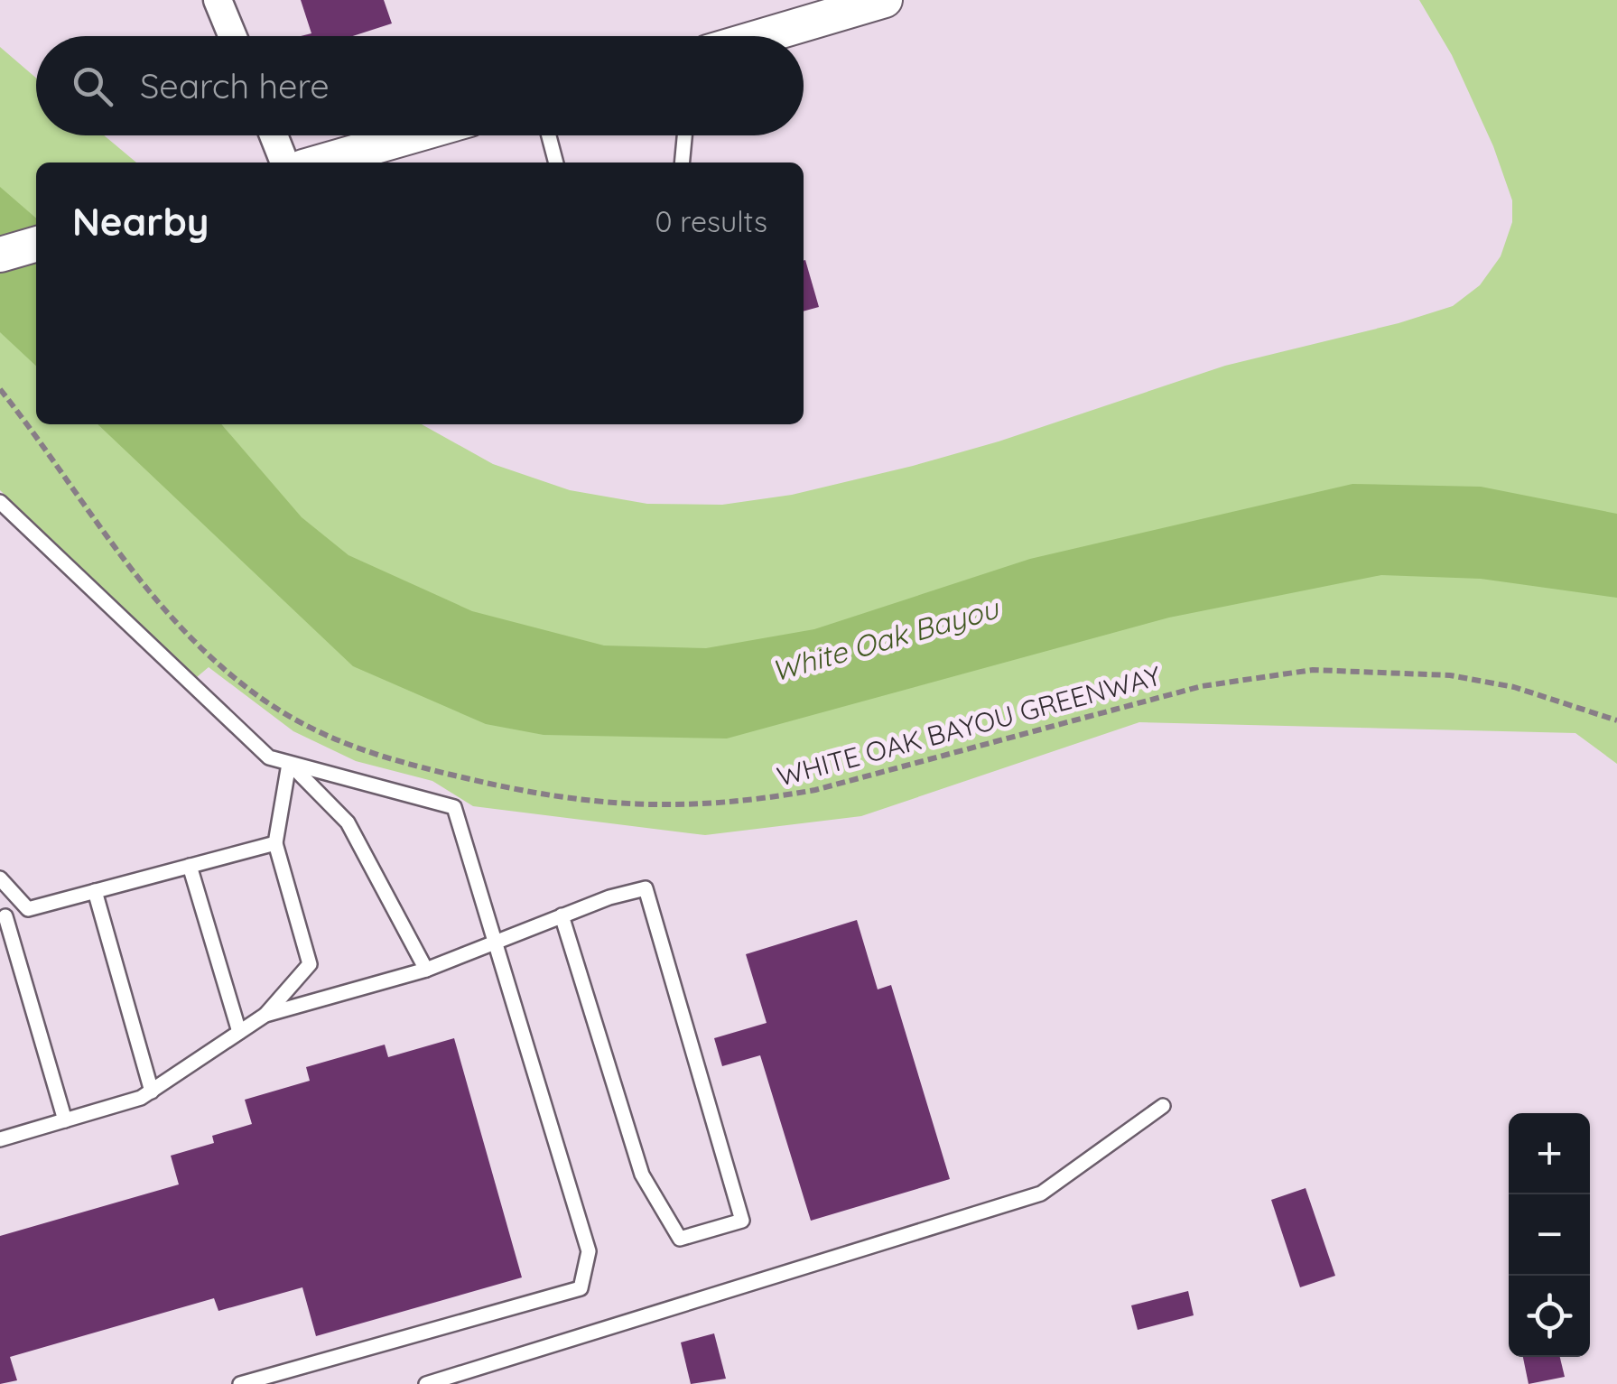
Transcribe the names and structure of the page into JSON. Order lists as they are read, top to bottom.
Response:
{
  "streets": {
    "path": ["WHITE OAK BAYOU GREENWAY"]
  },
  "water": ["White Oak Bayou"],
  "page": {
    "search": "Search here",
    "heading": ["Nearby", "0 results"],
    "map_buttons": ["+", "−"]
  }
}
